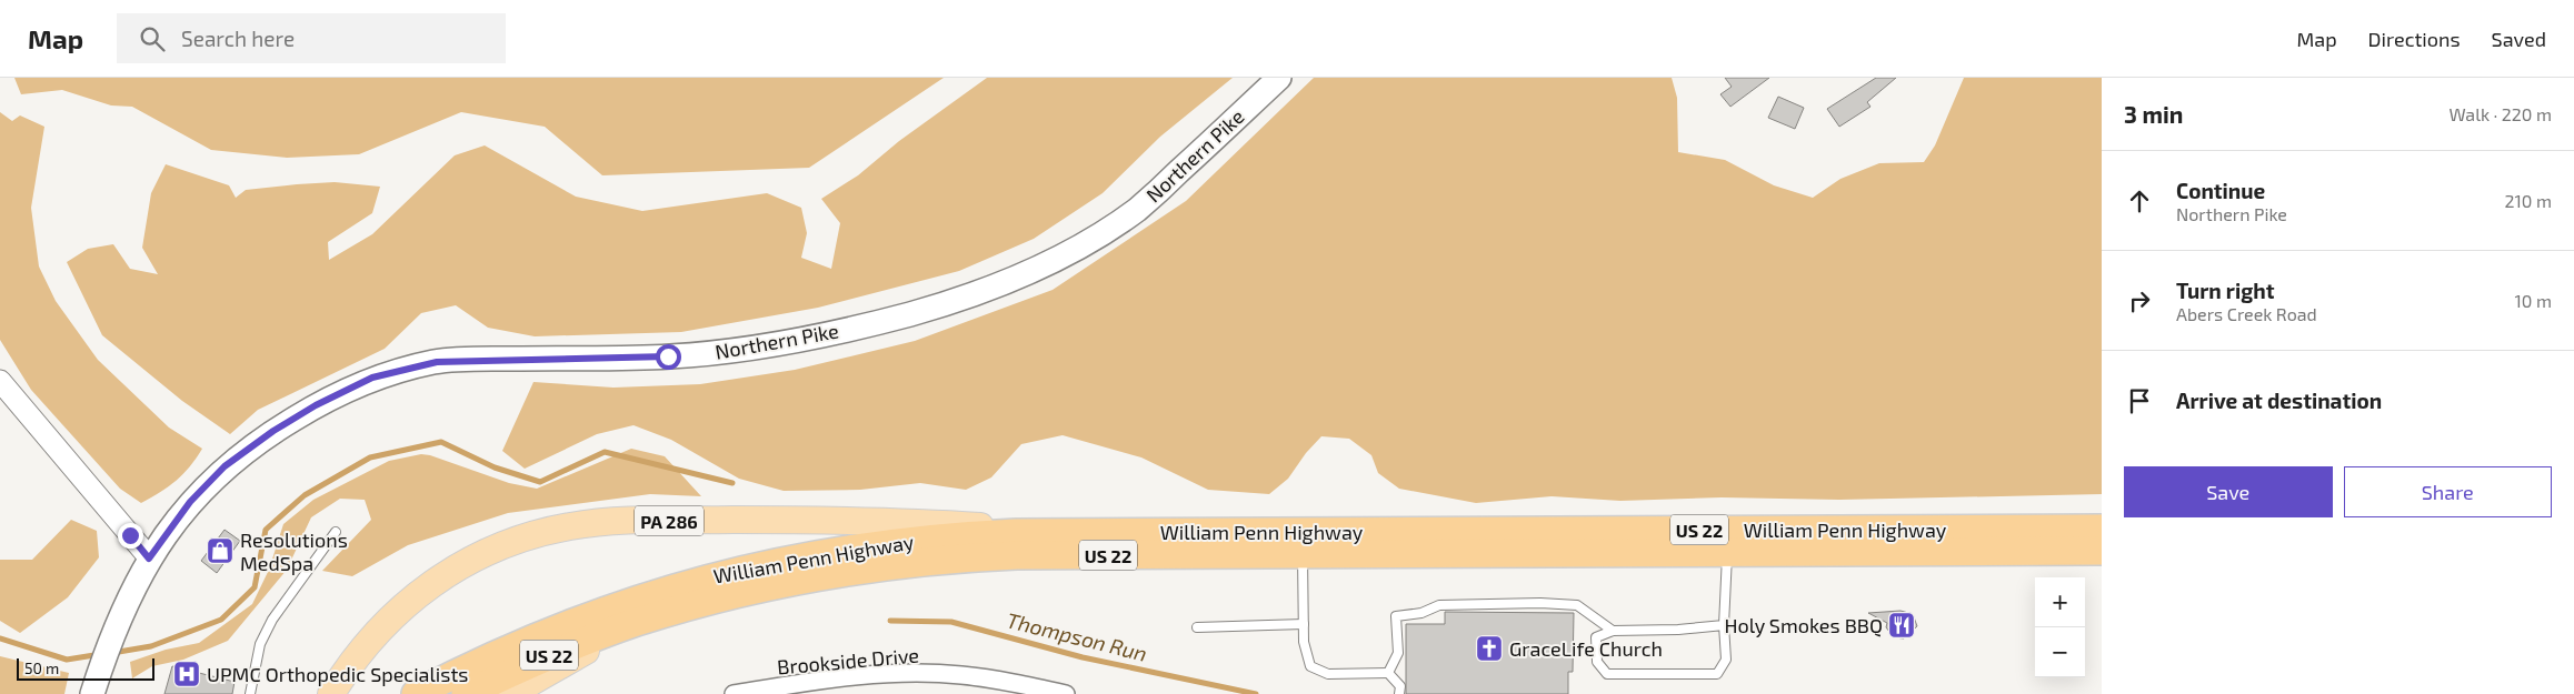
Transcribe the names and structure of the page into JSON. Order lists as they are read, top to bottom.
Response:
{
  "streets": {
    "highway": ["US 22", "William Penn Highway"],
    "main road": ["Northern Pike", "PA 286"],
    "street": ["Brookside Drive"]
  },
  "crossings": [
    ["PA 286", "William Penn Highway"]
  ],
  "water": ["Thompson Run"],
  "places": {
    "shop": ["Resolutions MedSpa"],
    "restaurant": ["Holy Smokes BBQ"],
    "church": ["GraceLife Church"],
    "hospital": ["UPMC Orthopedic Specialists"]
  },
  "scale_bar": "50 m",
  "page": {
    "header": "Map",
    "search": "Search here",
    "nav": ["Map", "Directions", "Saved"],
    "heading": ["3 min", "Walk · 220 m"],
    "list": [
      ["Continue", "Northern Pike", "210 m"],
      ["Turn right", "Abers Creek Road", "10 m"],
      "Arrive at destination"
    ],
    "buttons": ["Save", "Share"],
    "map_buttons": ["+", "−"],
    "scale": "50 m"
  }
}
